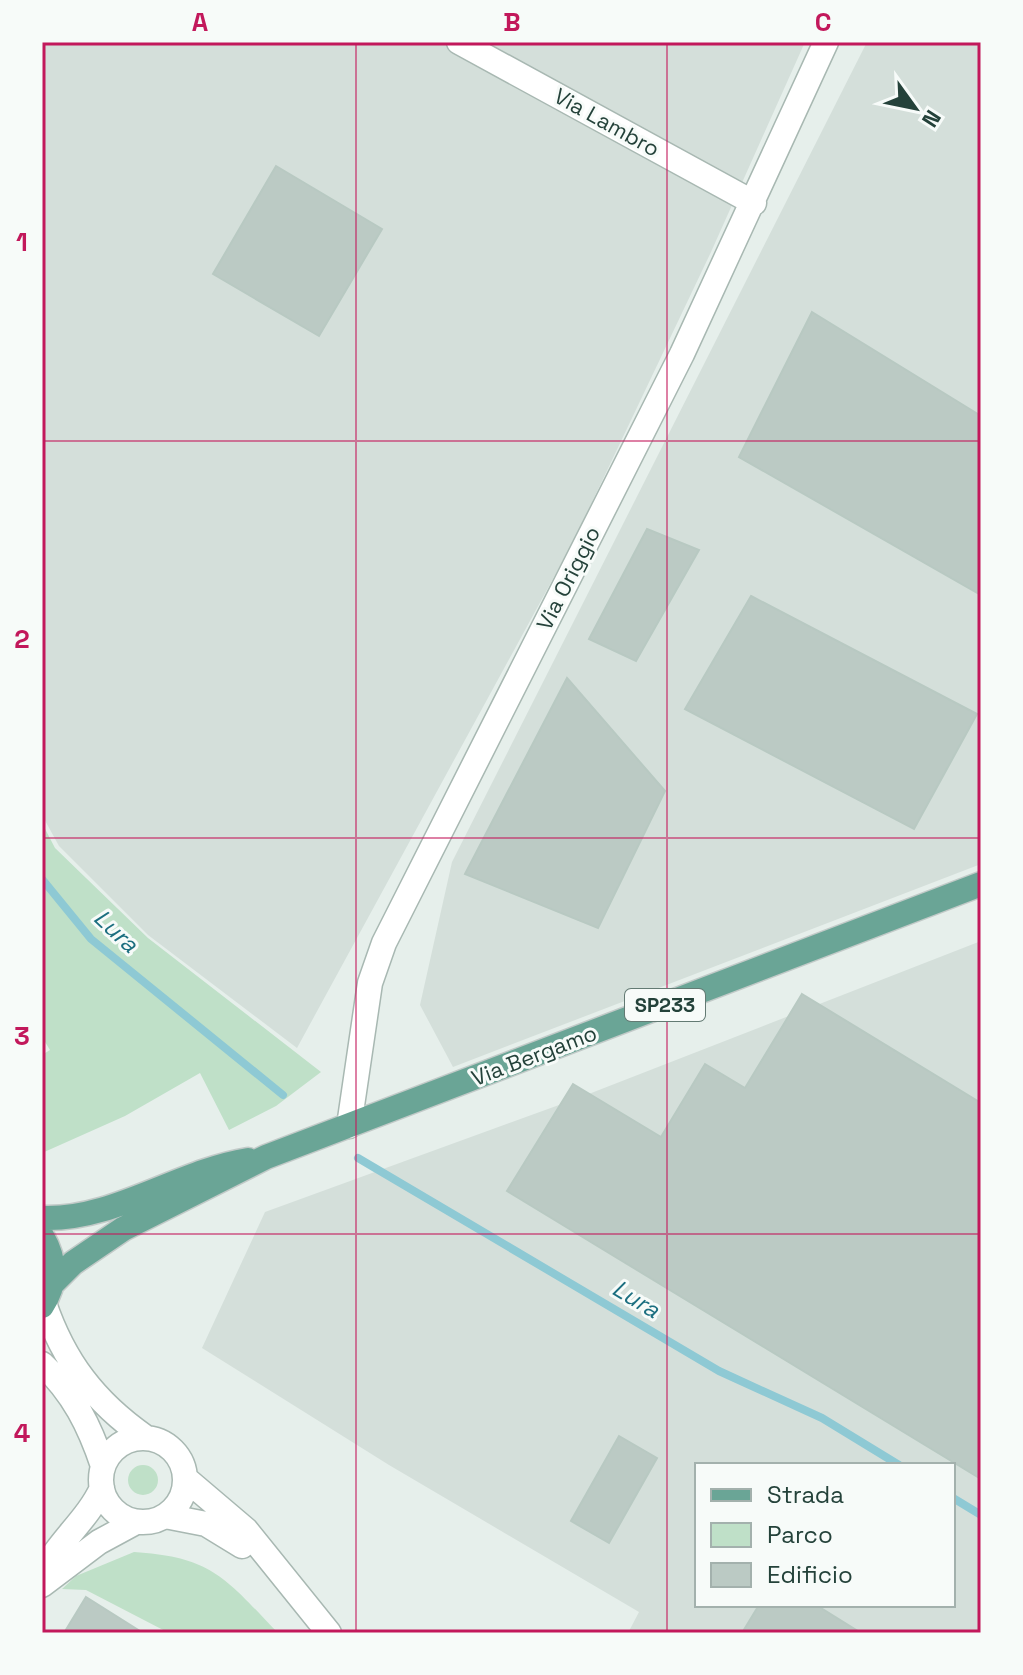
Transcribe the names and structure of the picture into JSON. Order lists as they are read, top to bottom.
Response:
{
  "streets": {
    "main road": ["SP233", "Via Bergamo"],
    "street": ["Via Lambro", "Via Origgio"]
  },
  "crossings": [
    ["Via Lambro", "Via Origgio"],
    ["Via Origgio", "Via Bergamo"]
  ],
  "water": ["Lura"],
  "legend": ["Strada", "Parco", "Edificio"],
  "north": "bottom right",
  "grid": {
    "columns": ["A", "B", "C"],
    "rows": [
      "1",
      "2",
      "3",
      "4"
    ]
  }
}
